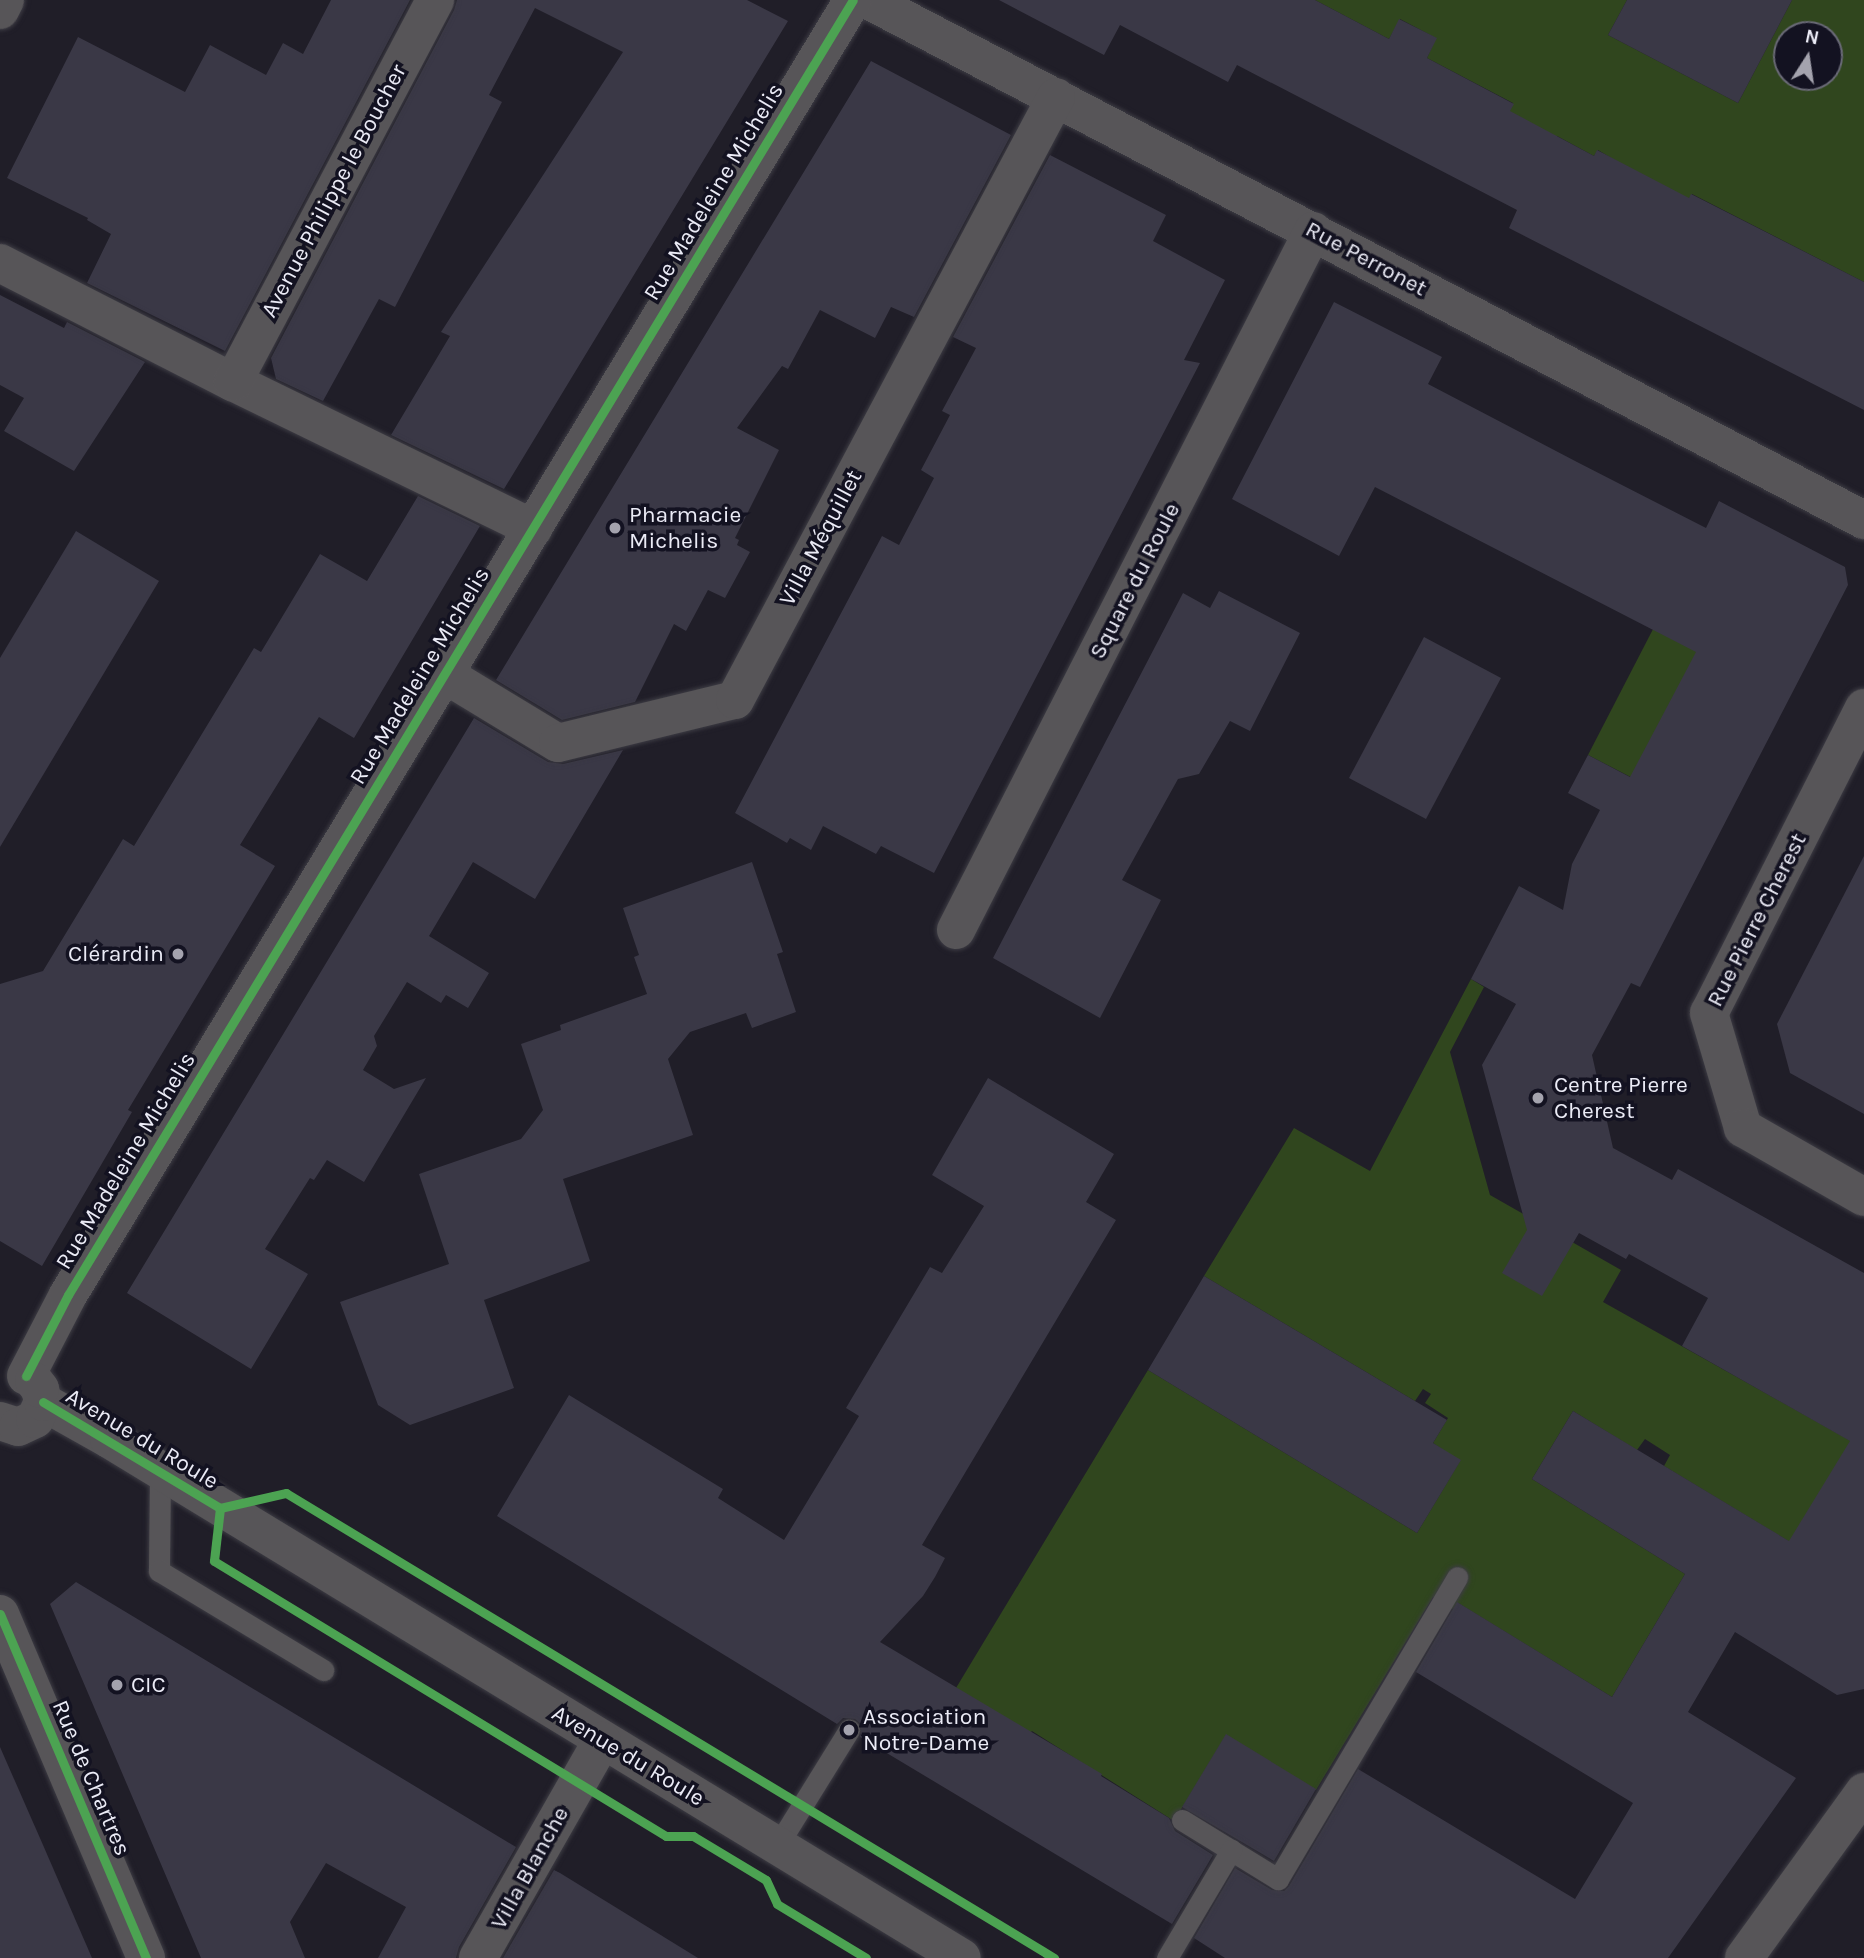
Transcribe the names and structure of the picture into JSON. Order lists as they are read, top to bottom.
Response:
{
  "streets": {
    "street": [
      "Avenue Philippe le Boucher",
      "Rue Madeleine Michelis",
      "Rue Perronet",
      "Villa Méquillet",
      "Square du Roule",
      "Rue Pierre Cherest",
      "Avenue du Roule",
      "Rue de Chartres",
      "Villa Blanche"
    ]
  },
  "crossings": [
    ["Rue Madeleine Michelis", "Villa Méquillet"],
    ["Rue Madeleine Michelis", "Avenue du Roule"],
    ["Rue Perronet", "Villa Méquillet"],
    ["Rue Perronet", "Square du Roule"],
    ["Avenue du Roule", "Villa Blanche"]
  ],
  "places": [
    "Pharmacie Michelis",
    "Clérardin",
    "Centre Pierre Cherest",
    "CIC",
    "Association Notre-Dame"
  ],
  "north": "top"
}
